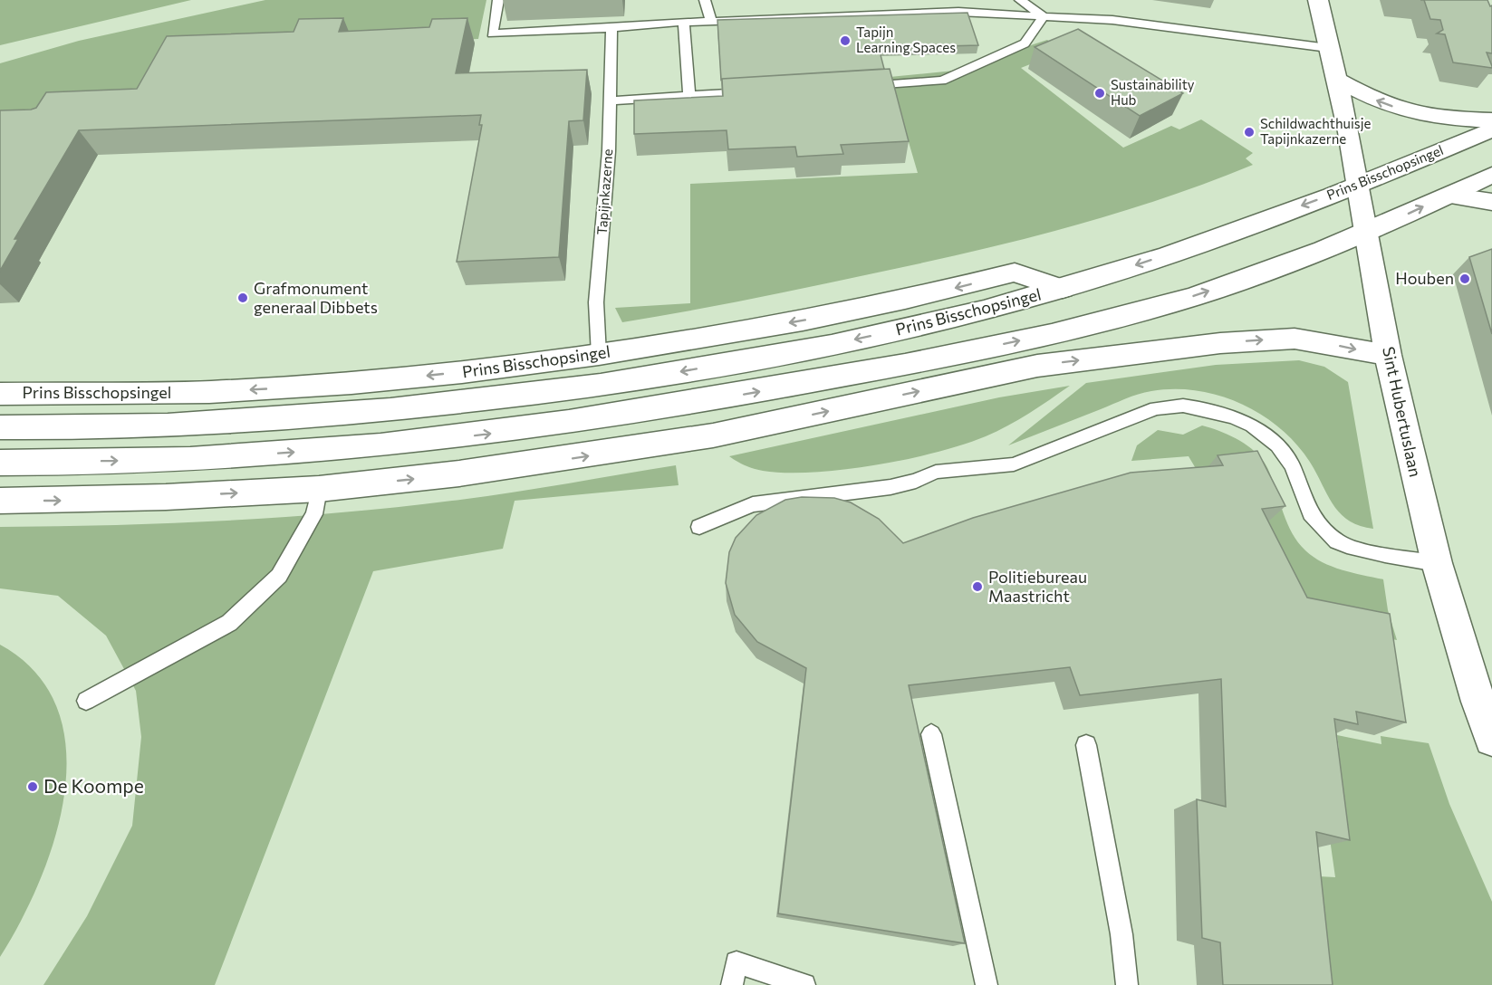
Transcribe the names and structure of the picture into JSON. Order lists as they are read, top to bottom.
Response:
{
  "streets": {
    "street": ["Prins Bisschopsingel", "Sint Hubertuslaan"],
    "lane": ["Tapijnkazerne"]
  },
  "crossings": [
    ["Prins Bisschopsingel", "Tapijnkazerne"],
    ["Prins Bisschopsingel", "Sint Hubertuslaan"]
  ],
  "places": [
    "Tapijn Learning Spaces",
    "Sustainability Hub",
    "Schildwachthuisje Tapijnkazerne",
    "Houben",
    "Grafmonument generaal Dibbets",
    "Politiebureau Maastricht",
    "De Koompe"
  ]
}
